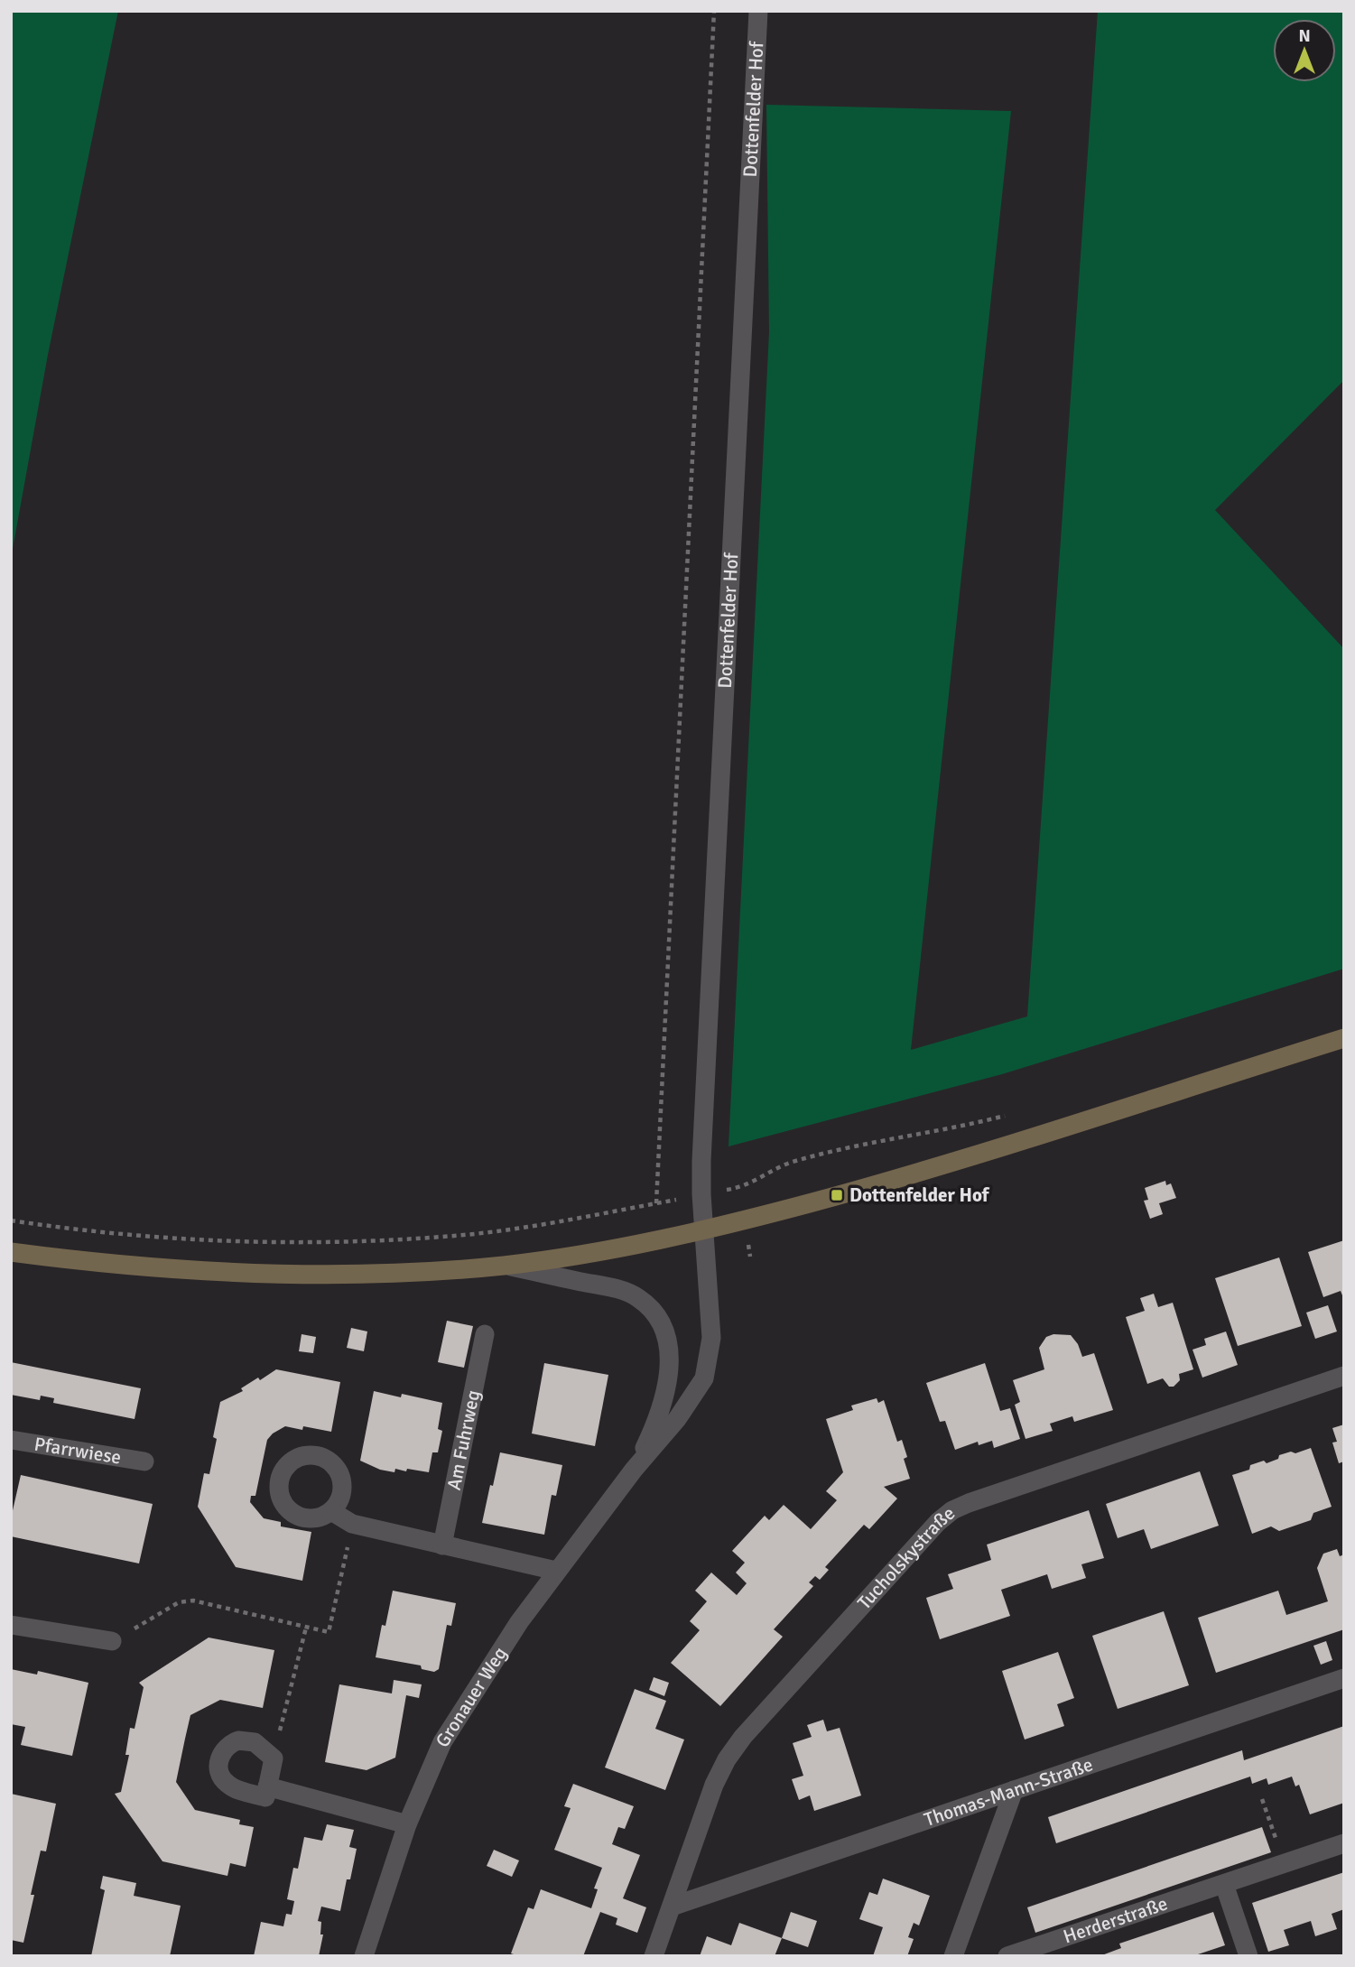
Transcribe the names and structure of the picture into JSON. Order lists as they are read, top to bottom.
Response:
{
  "streets": {
    "street": [
      "Dottenfelder Hof",
      "Am Fuhrweg",
      "Pfarrwiese",
      "Tucholskystraße",
      "Gronauer Weg",
      "Thomas-Mann-Straße",
      "Herderstraße"
    ]
  },
  "crossings": [
    ["Dottenfelder Hof", "Gronauer Weg"],
    ["Tucholskystraße", "Thomas-Mann-Straße"]
  ],
  "places": {
    "transit": ["Dottenfelder Hof"]
  },
  "north": "top"
}
